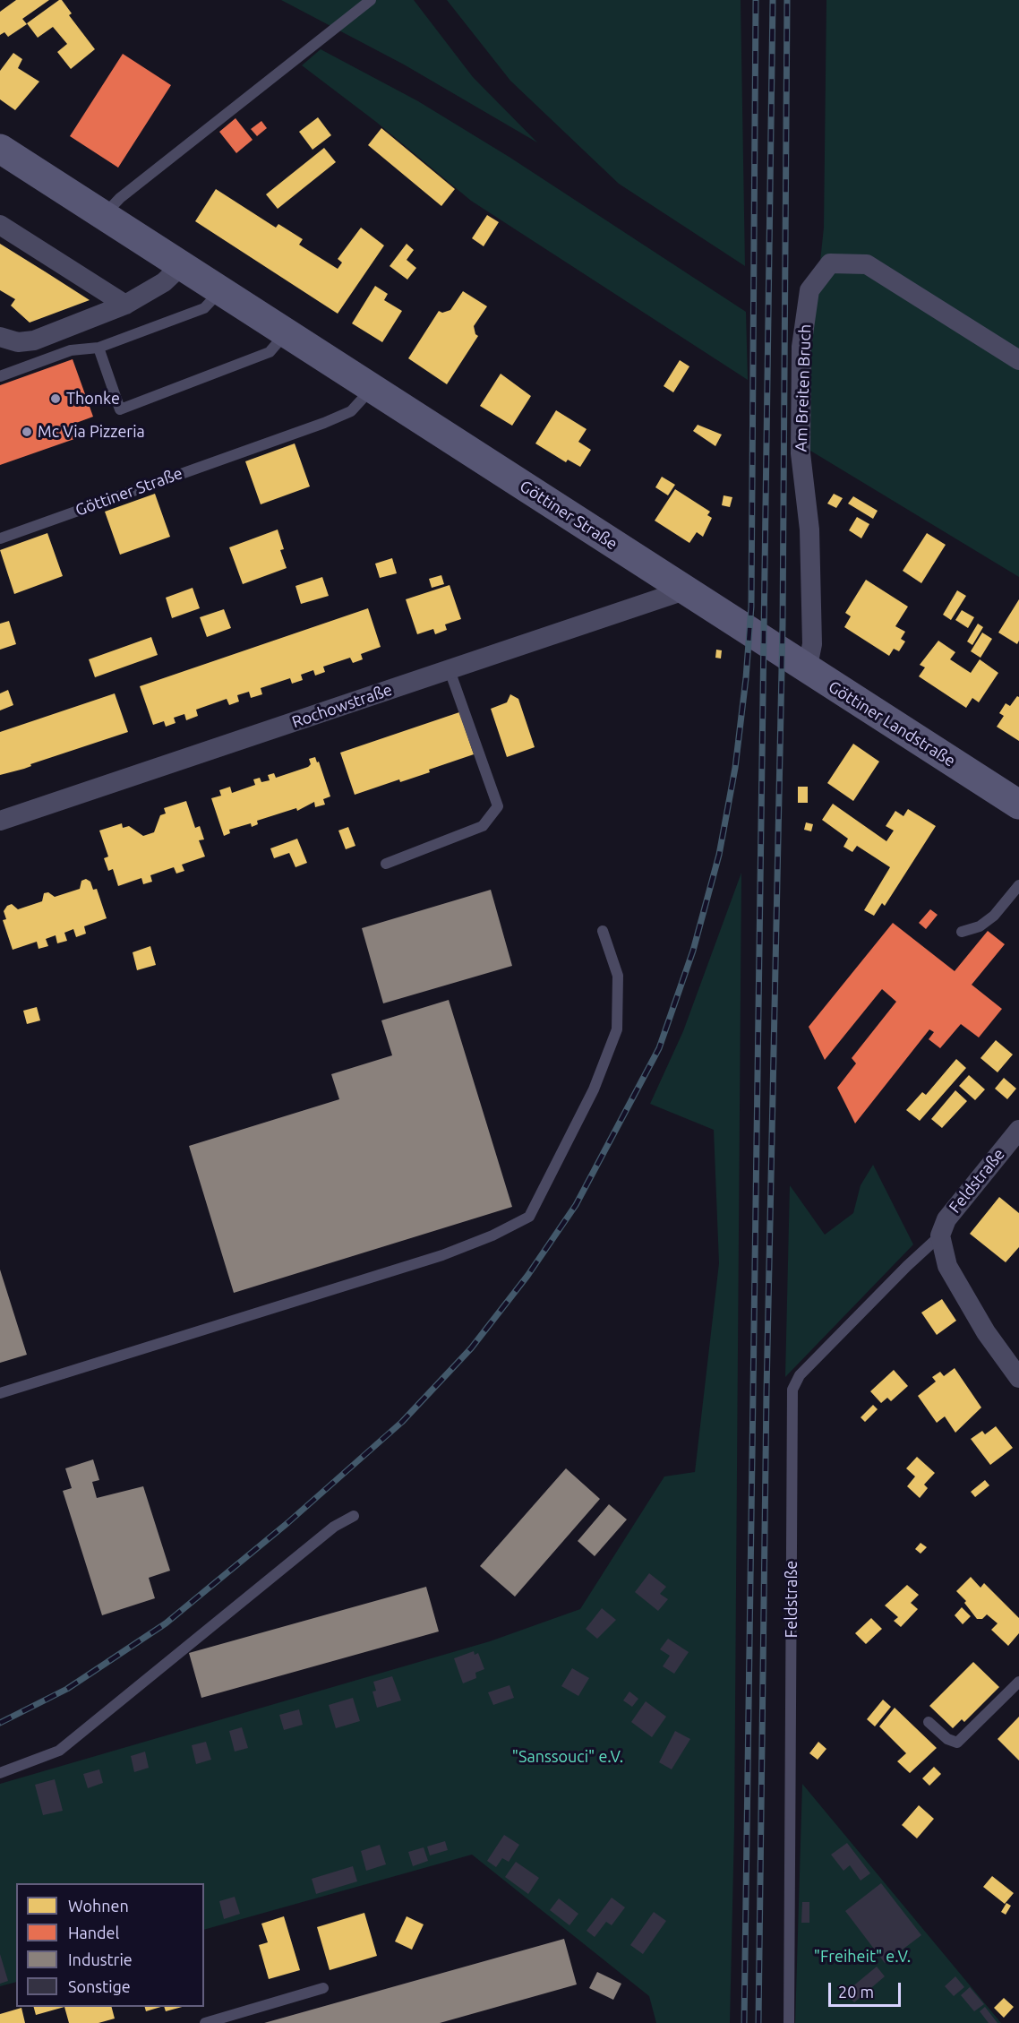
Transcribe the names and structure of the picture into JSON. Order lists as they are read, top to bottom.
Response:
{
  "streets": {
    "street": [
      "Am Breiten Bruch",
      "Göttiner Straße",
      "Rochowstraße",
      "Göttiner Landstraße",
      "Feldstraße"
    ]
  },
  "crossings": [
    ["Am Breiten Bruch", "Göttiner Landstraße"],
    ["Göttiner Straße", "Rochowstraße"],
    ["Göttiner Straße", "Göttiner Landstraße"]
  ],
  "parks": ["\"Sanssouci\" e.V.", "\"Freiheit\" e.V."],
  "places": ["Thonke", "Mc Via Pizzeria"],
  "legend": [
    "Wohnen",
    "Handel",
    "Industrie",
    "Sonstige"
  ],
  "scale_bar": "20 m"
}
